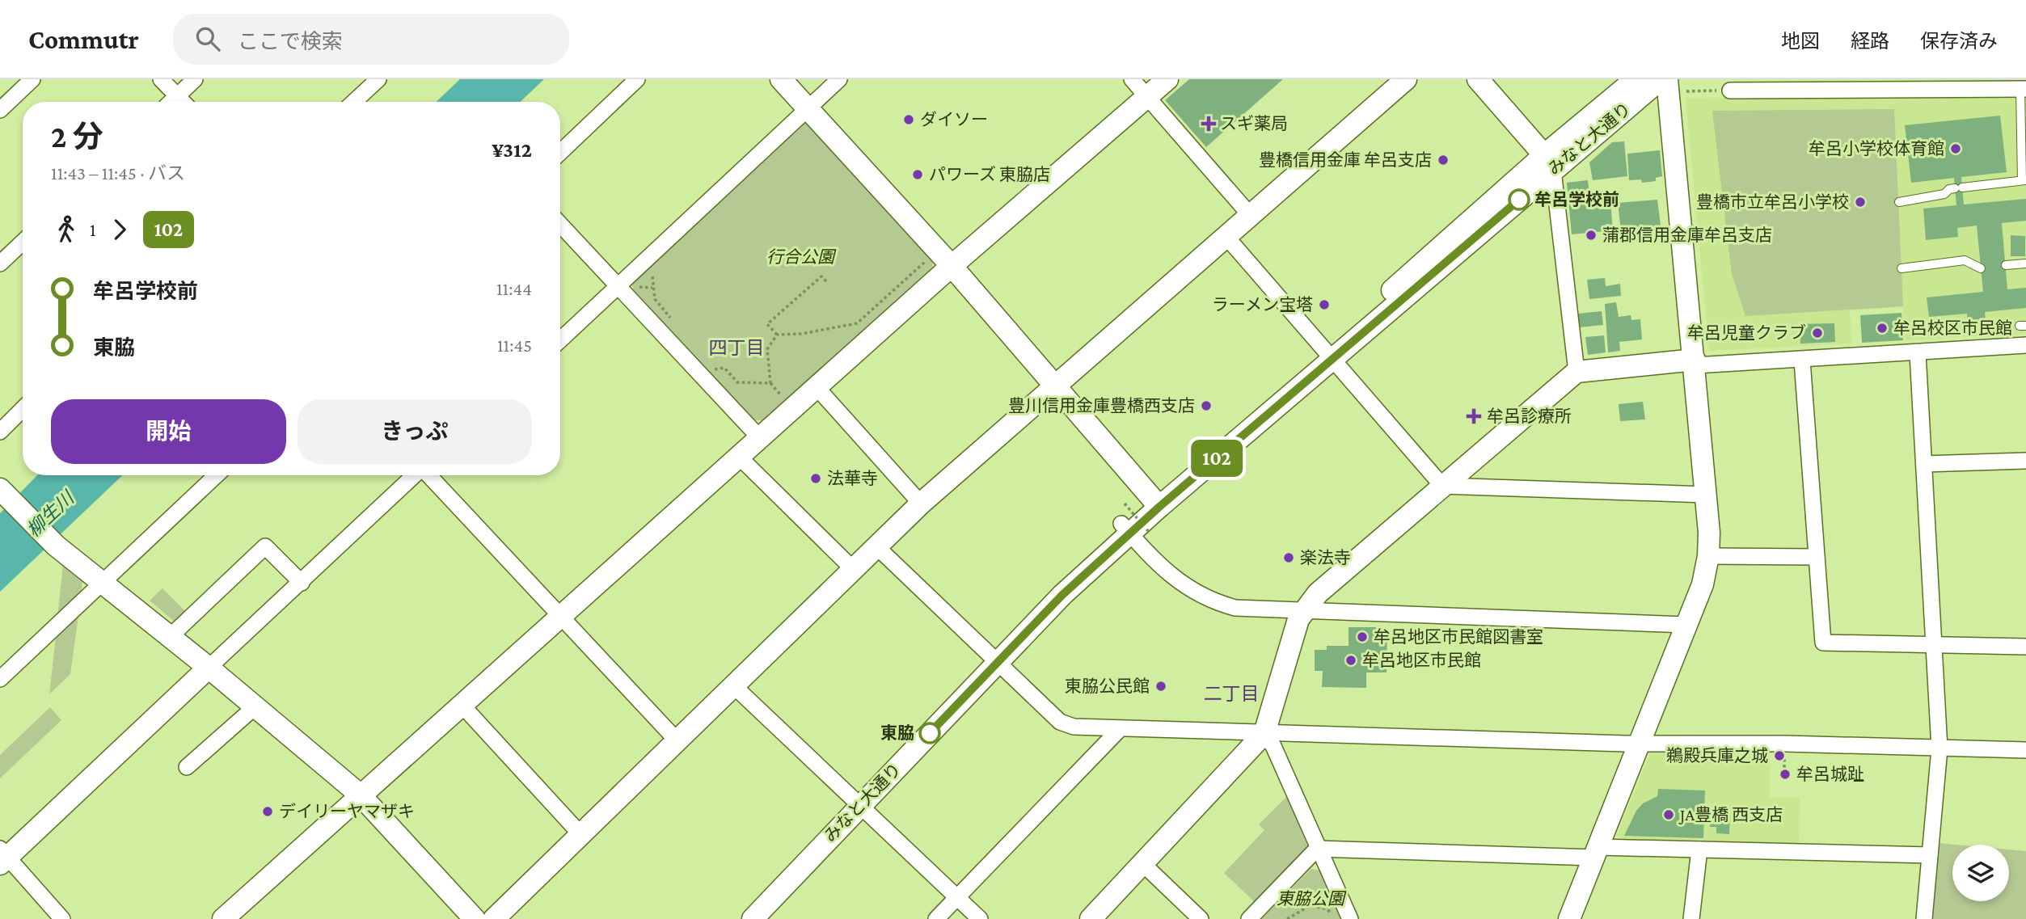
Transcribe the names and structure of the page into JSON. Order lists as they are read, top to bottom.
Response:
{
  "streets": {
    "street": ["みなと大通り"]
  },
  "districts": ["四丁目", "二丁目"],
  "water": ["柳生川"],
  "parks": ["行合公園", "東脇公園"],
  "places": {
    "other": [
      "ダイソー",
      "牟呂小学校体育館",
      "豊橋信用金庫 牟呂支店",
      "パワーズ 東脇店",
      "牟呂学校前",
      "豊橋市立牟呂小学校",
      "蒲郡信用金庫牟呂支店",
      "ラーメン宝塔",
      "牟呂校区市民館",
      "牟呂児童クラブ",
      "豊川信用金庫豊橋西支店",
      "法華寺",
      "楽法寺",
      "牟呂地区市民館図書室",
      "牟呂地区市民館",
      "東脇公民館",
      "東脇",
      "鵜殿兵庫之城",
      "牟呂城趾",
      "デイリーヤマザキ",
      "JA豊橋 西支店"
    ],
    "health": ["スギ薬局", "牟呂診療所"]
  },
  "lines": ["bus line 102"],
  "page": {
    "header": "Commutr",
    "search": "ここで検索",
    "nav": ["地図", "経路", "保存済み"],
    "on_map": "102",
    "heading": ["2 分", "11:43 – 11:45 · バス", "¥312"],
    "legs": ["1", "102"],
    "list": [
      {
        "name": "牟呂学校前",
        "value": "11:44"
      },
      {
        "name": "東脇",
        "value": "11:45"
      }
    ],
    "buttons": ["開始", "きっぷ"]
  }
}
